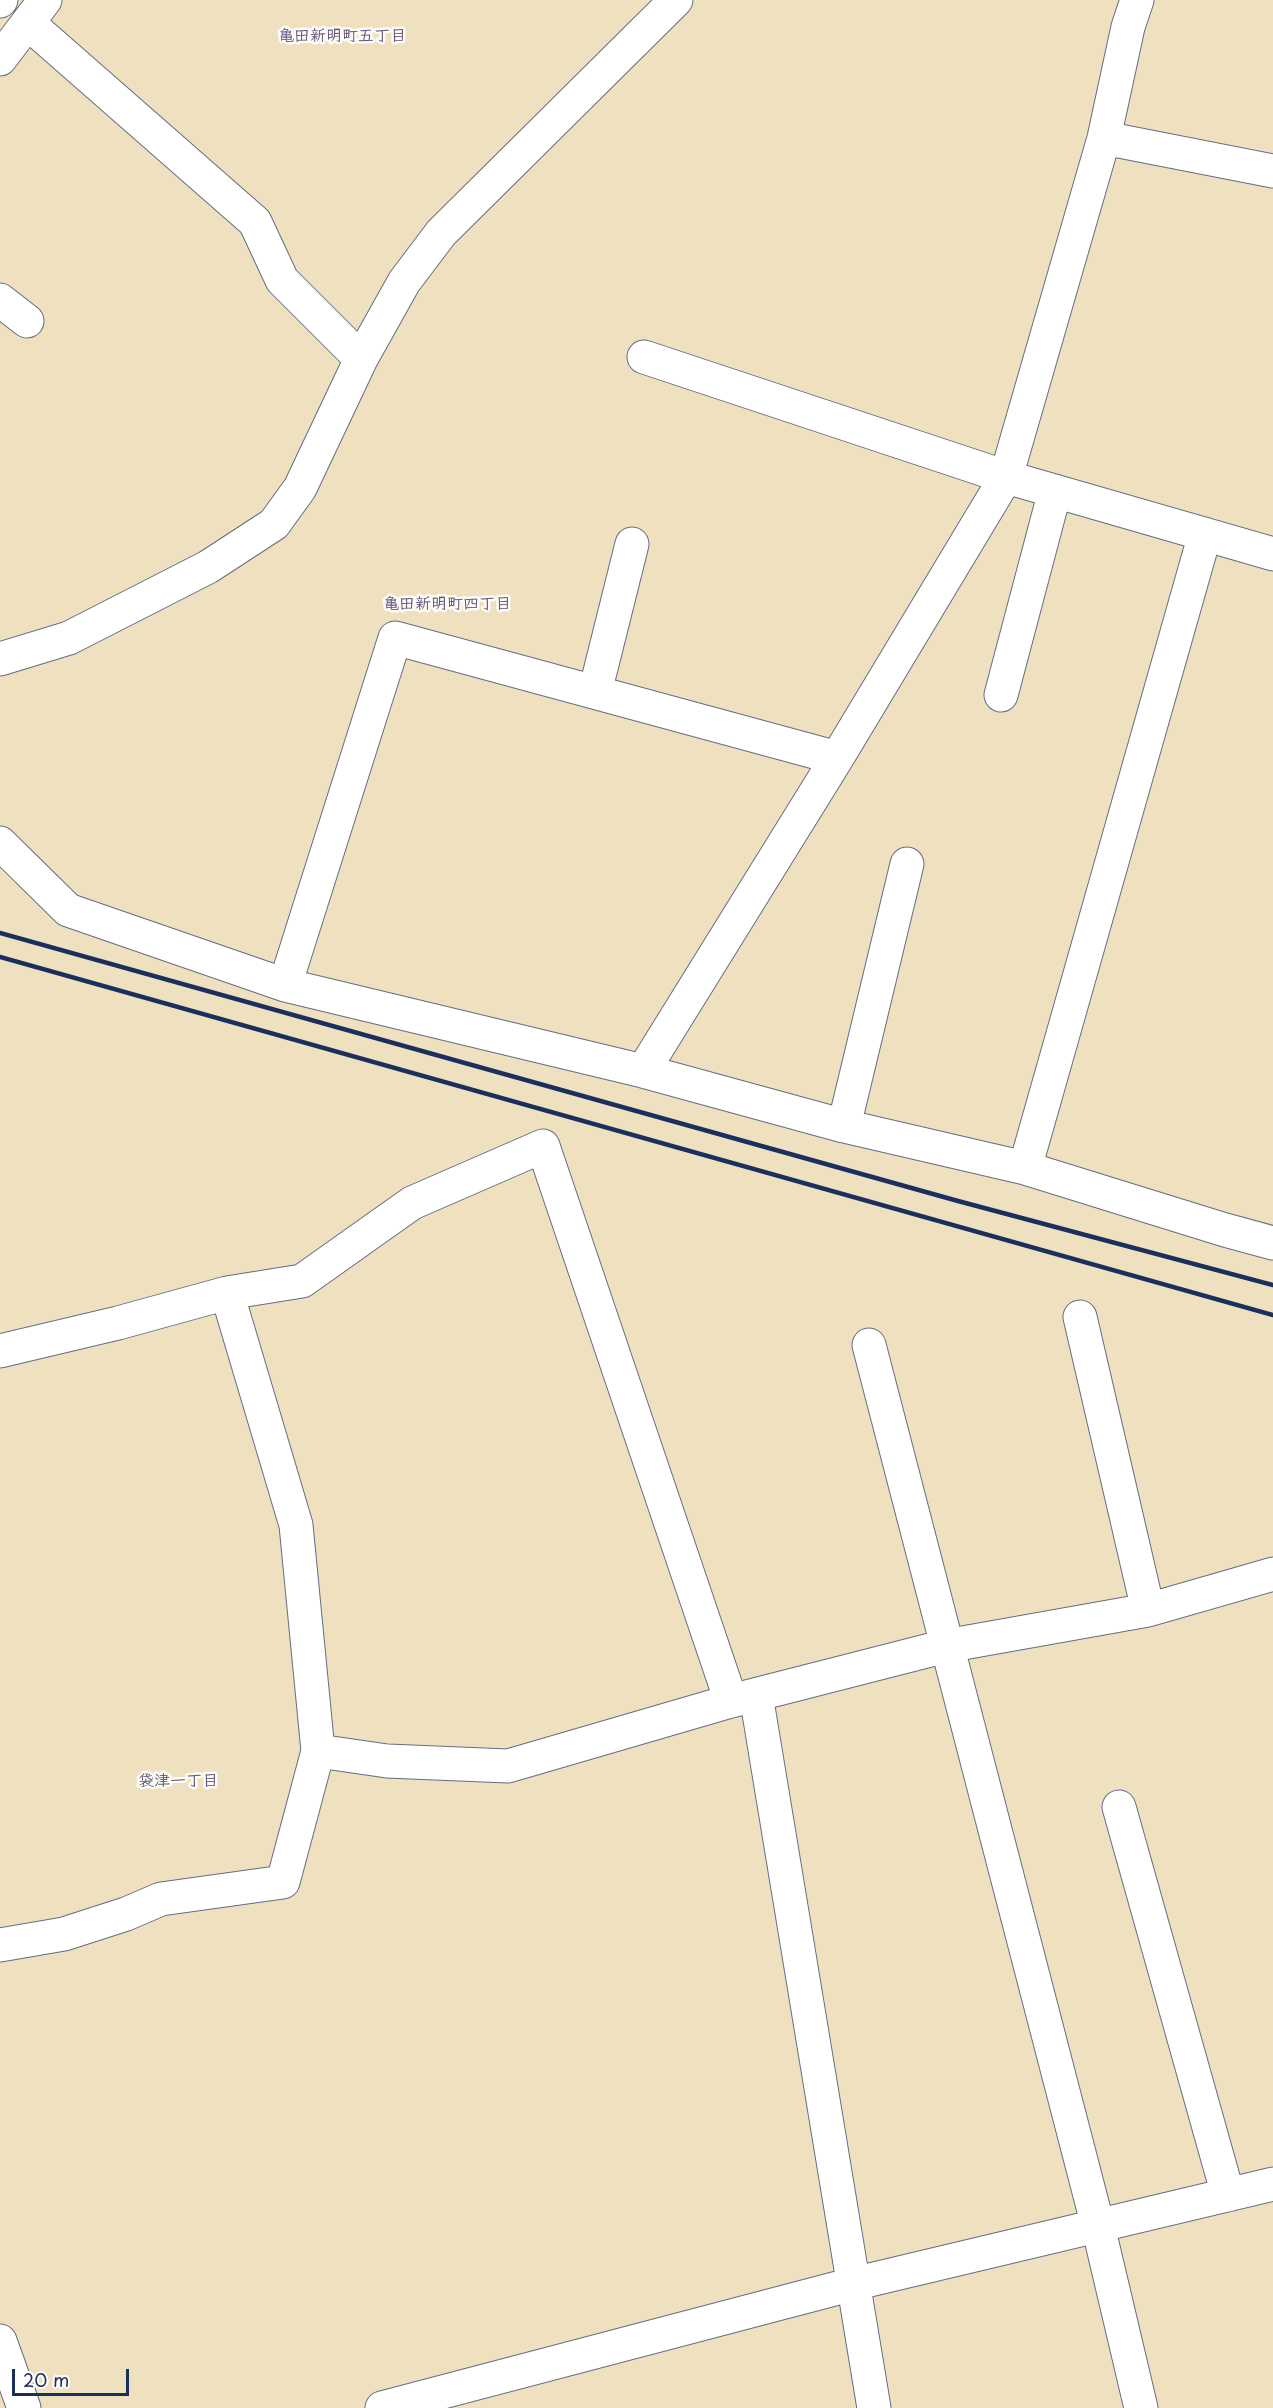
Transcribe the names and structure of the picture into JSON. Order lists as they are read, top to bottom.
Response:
{
  "districts": ["亀田新明町五丁目", "亀田新明町四丁目", "袋津一丁目"],
  "scale_bar": "20 m"
}
